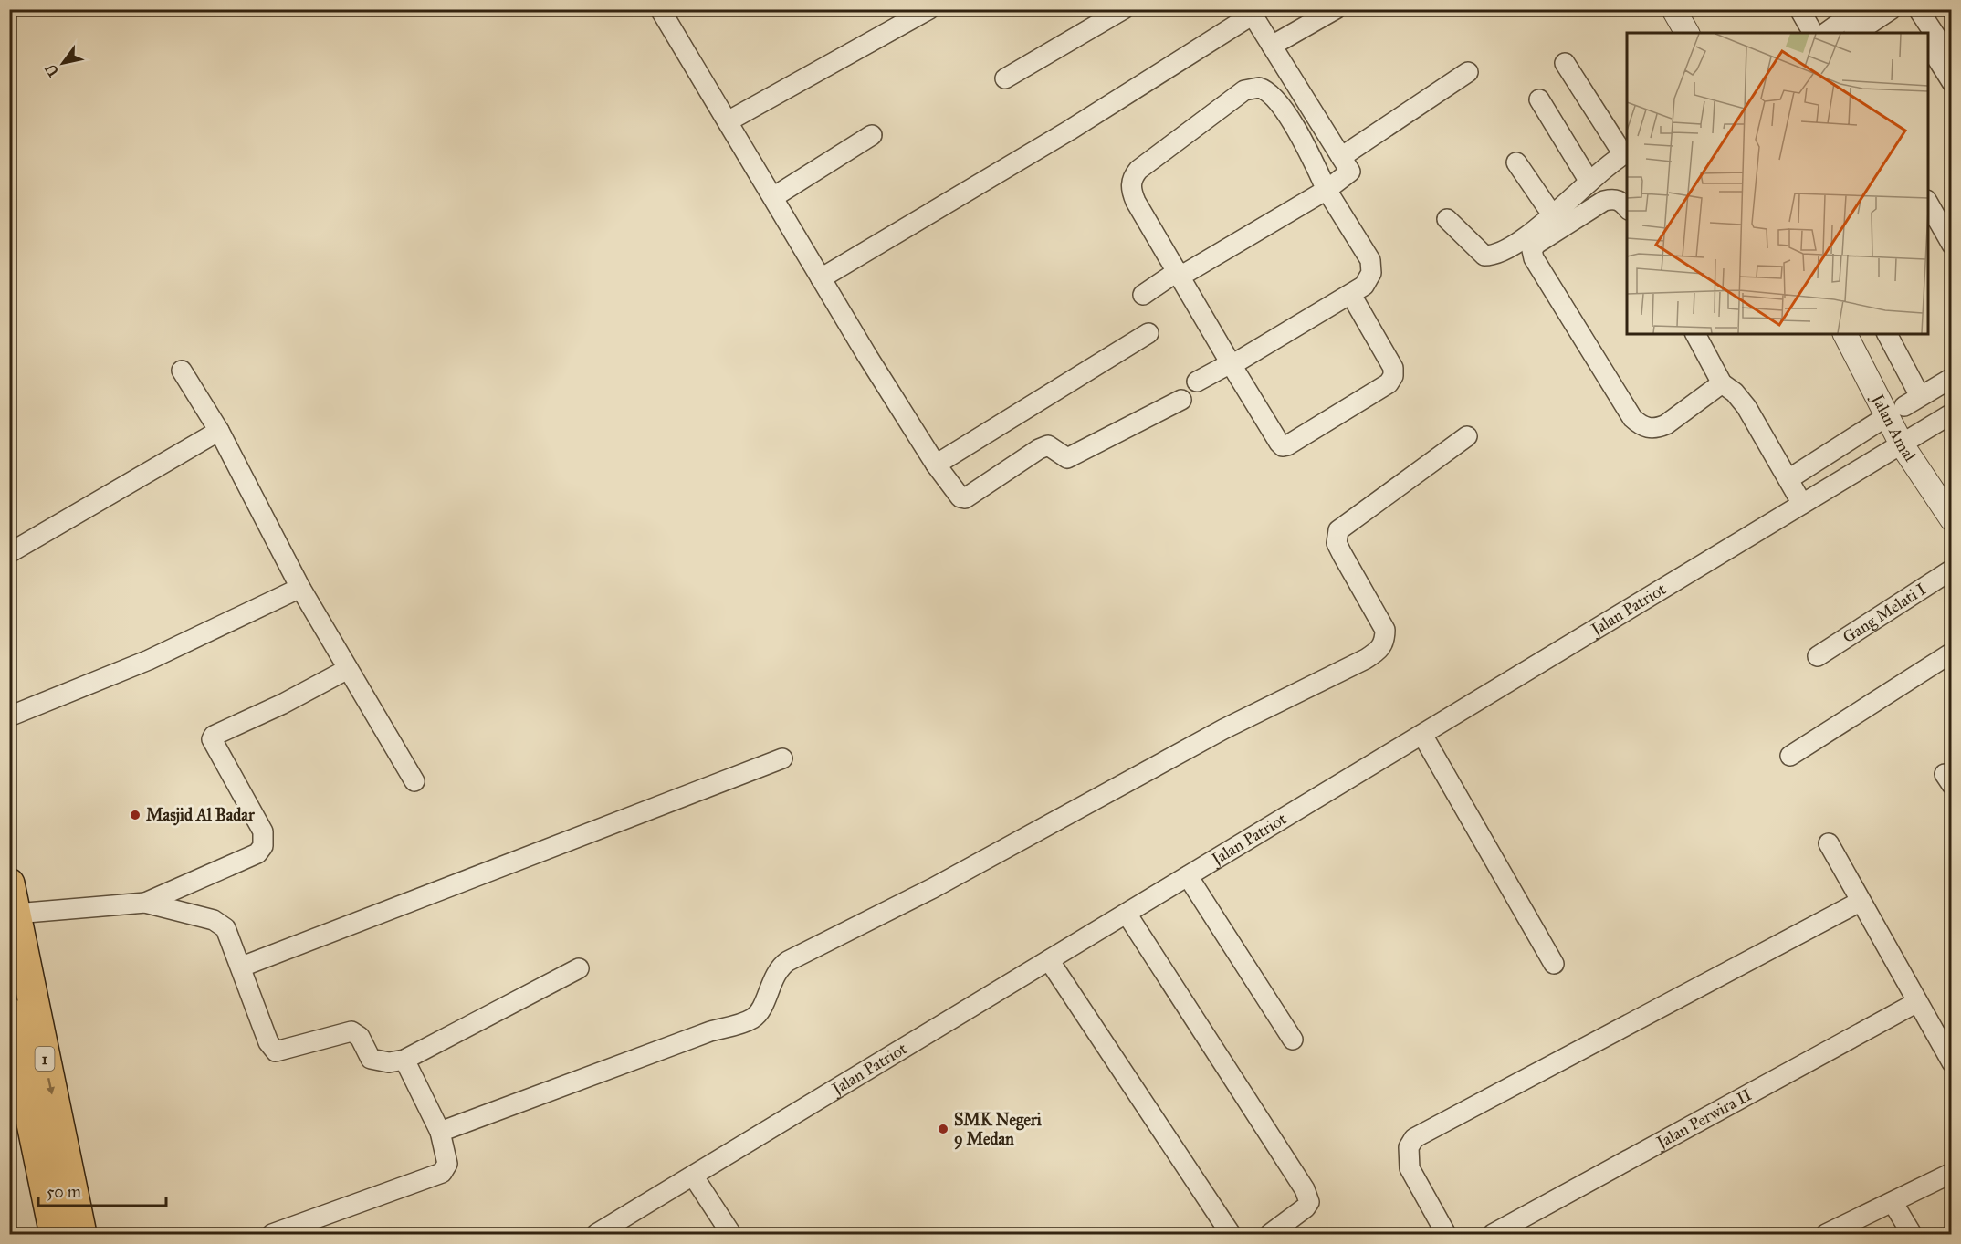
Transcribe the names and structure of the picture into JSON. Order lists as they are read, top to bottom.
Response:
{
  "streets": {
    "highway": ["1"],
    "street": [
      "Jalan Amal",
      "Jalan Patriot",
      "Gang Melati I",
      "Jalan Perwira II"
    ]
  },
  "crossings": [
    ["Jalan Amal", "Jalan Patriot"]
  ],
  "places": ["Masjid Al Badar", "SMK Negeri 9 Medan"],
  "scale_bar": "50 m",
  "north": "bottom left"
}
